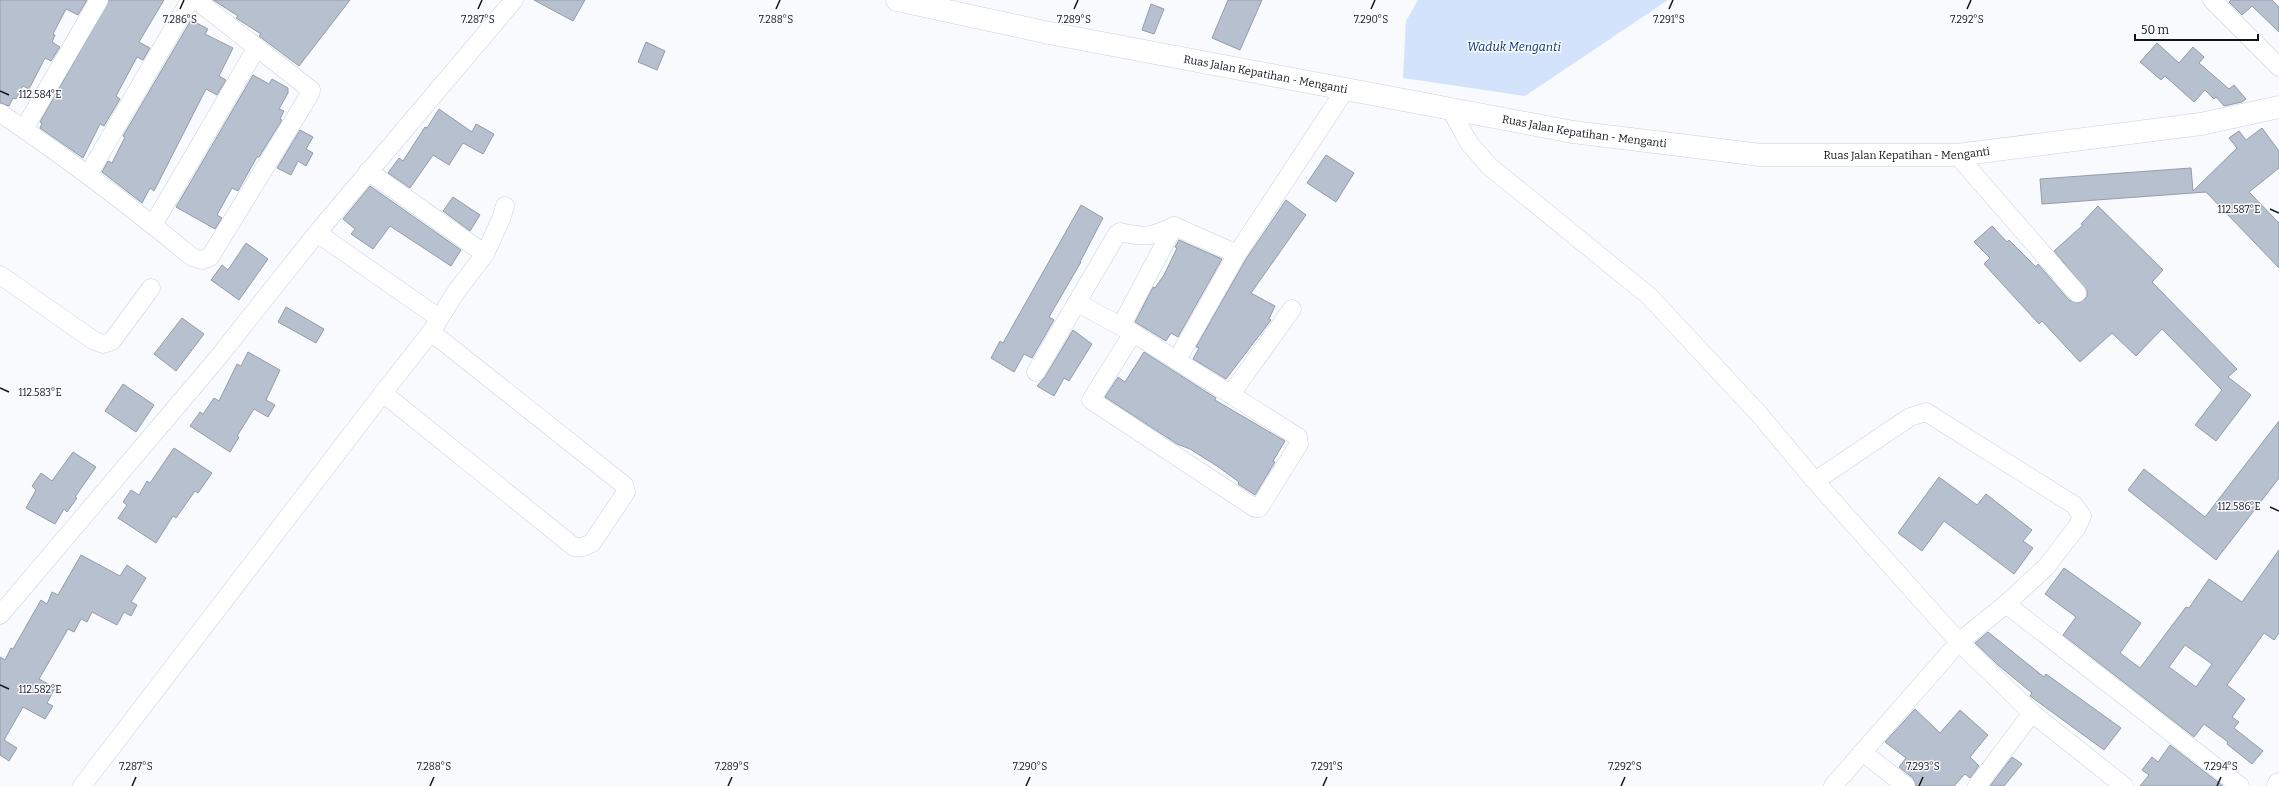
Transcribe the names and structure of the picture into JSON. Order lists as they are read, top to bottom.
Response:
{
  "streets": {
    "main road": ["Ruas Jalan Kepatihan - Menganti"]
  },
  "water": ["Waduk Menganti"],
  "scale_bar": "50 m",
  "coordinates": [
    "7.287°S",
    "7.288°S",
    "7.289°S",
    "7.290°S",
    "7.291°S",
    "7.292°S",
    "7.286°S",
    "112.584°E",
    "112.587°E",
    "112.583°E",
    "112.586°E",
    "112.582°E",
    "7.293°S",
    "7.294°S"
  ]
}
